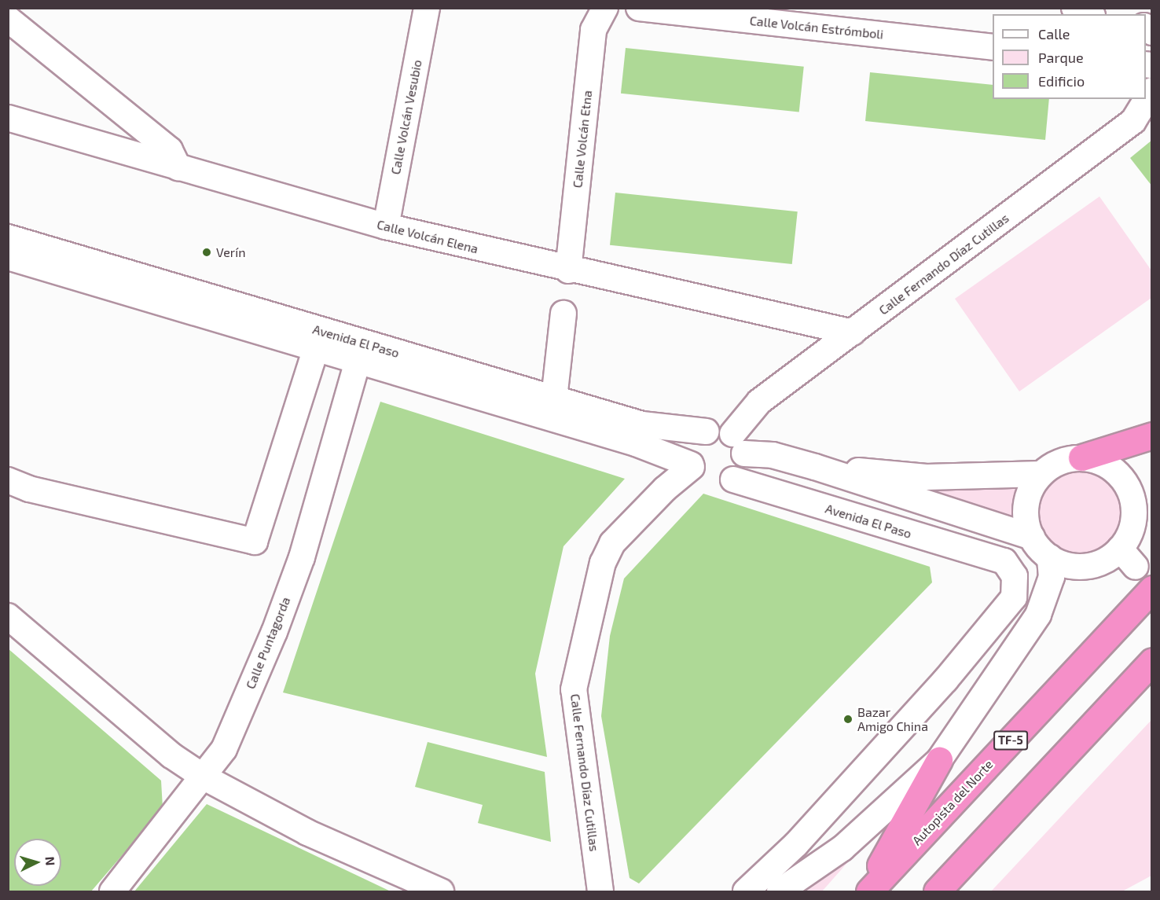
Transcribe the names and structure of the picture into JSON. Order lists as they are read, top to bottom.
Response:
{
  "streets": {
    "highway": ["TF-5", "Autopista del Norte"],
    "street": [
      "Calle Volcán Estrómboli",
      "Calle Volcán Vesubio",
      "Calle Volcán Etna",
      "Calle Volcán Elena",
      "Calle Fernando Díaz Cutillas",
      "Avenida El Paso",
      "Calle Puntagorda"
    ]
  },
  "crossings": [
    ["Calle Volcán Vesubio", "Calle Volcán Elena"],
    ["Calle Volcán Etna", "Calle Volcán Elena"],
    ["Calle Volcán Elena", "Calle Fernando Díaz Cutillas"],
    ["Calle Fernando Díaz Cutillas", "Avenida El Paso"],
    ["Avenida El Paso", "Calle Puntagorda"]
  ],
  "places": ["Verín", "Bazar Amigo China"],
  "legend": ["Calle", "Parque", "Edificio"],
  "north": "right"
}
